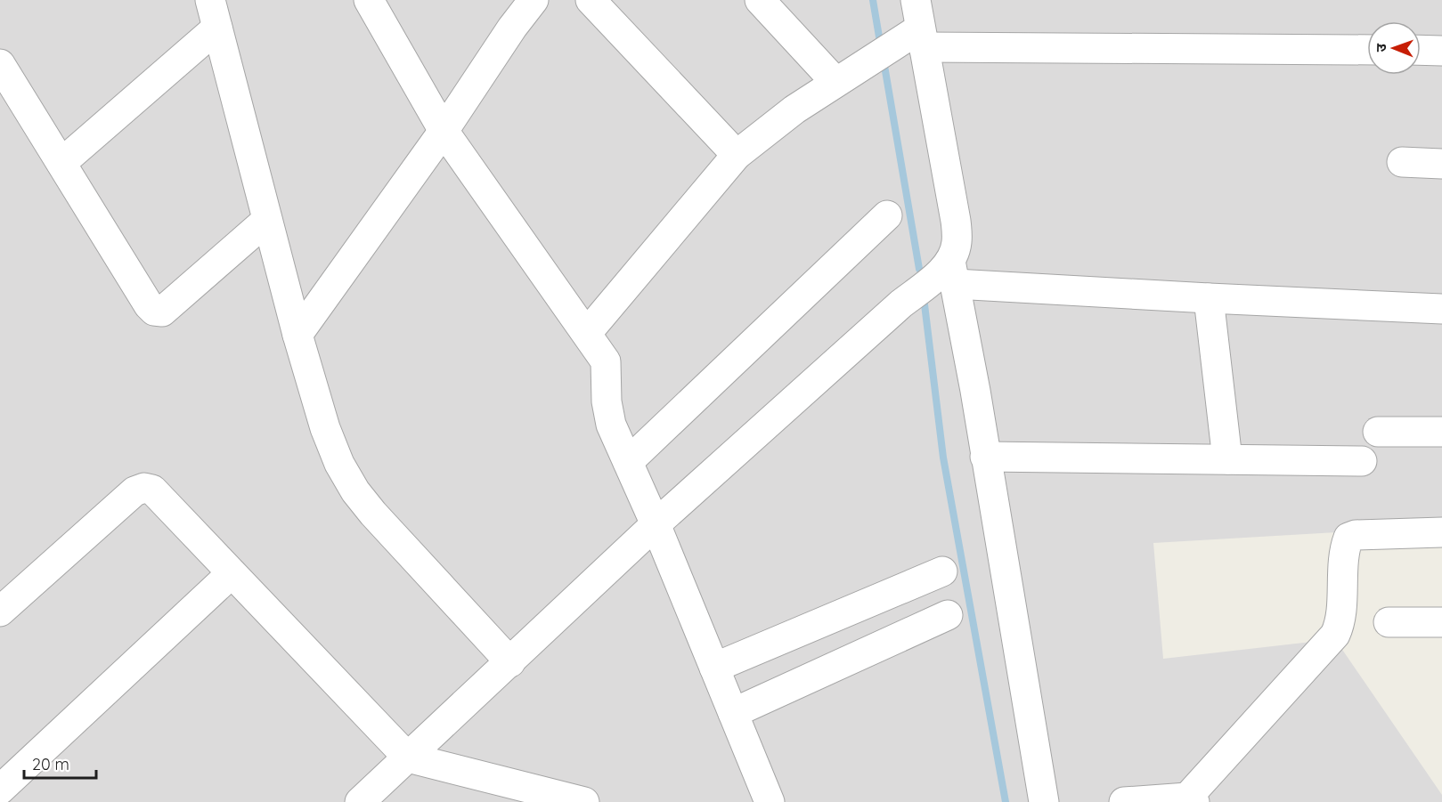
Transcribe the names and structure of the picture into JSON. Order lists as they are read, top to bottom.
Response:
{
  "scale_bar": "20 m",
  "north": "left"
}
